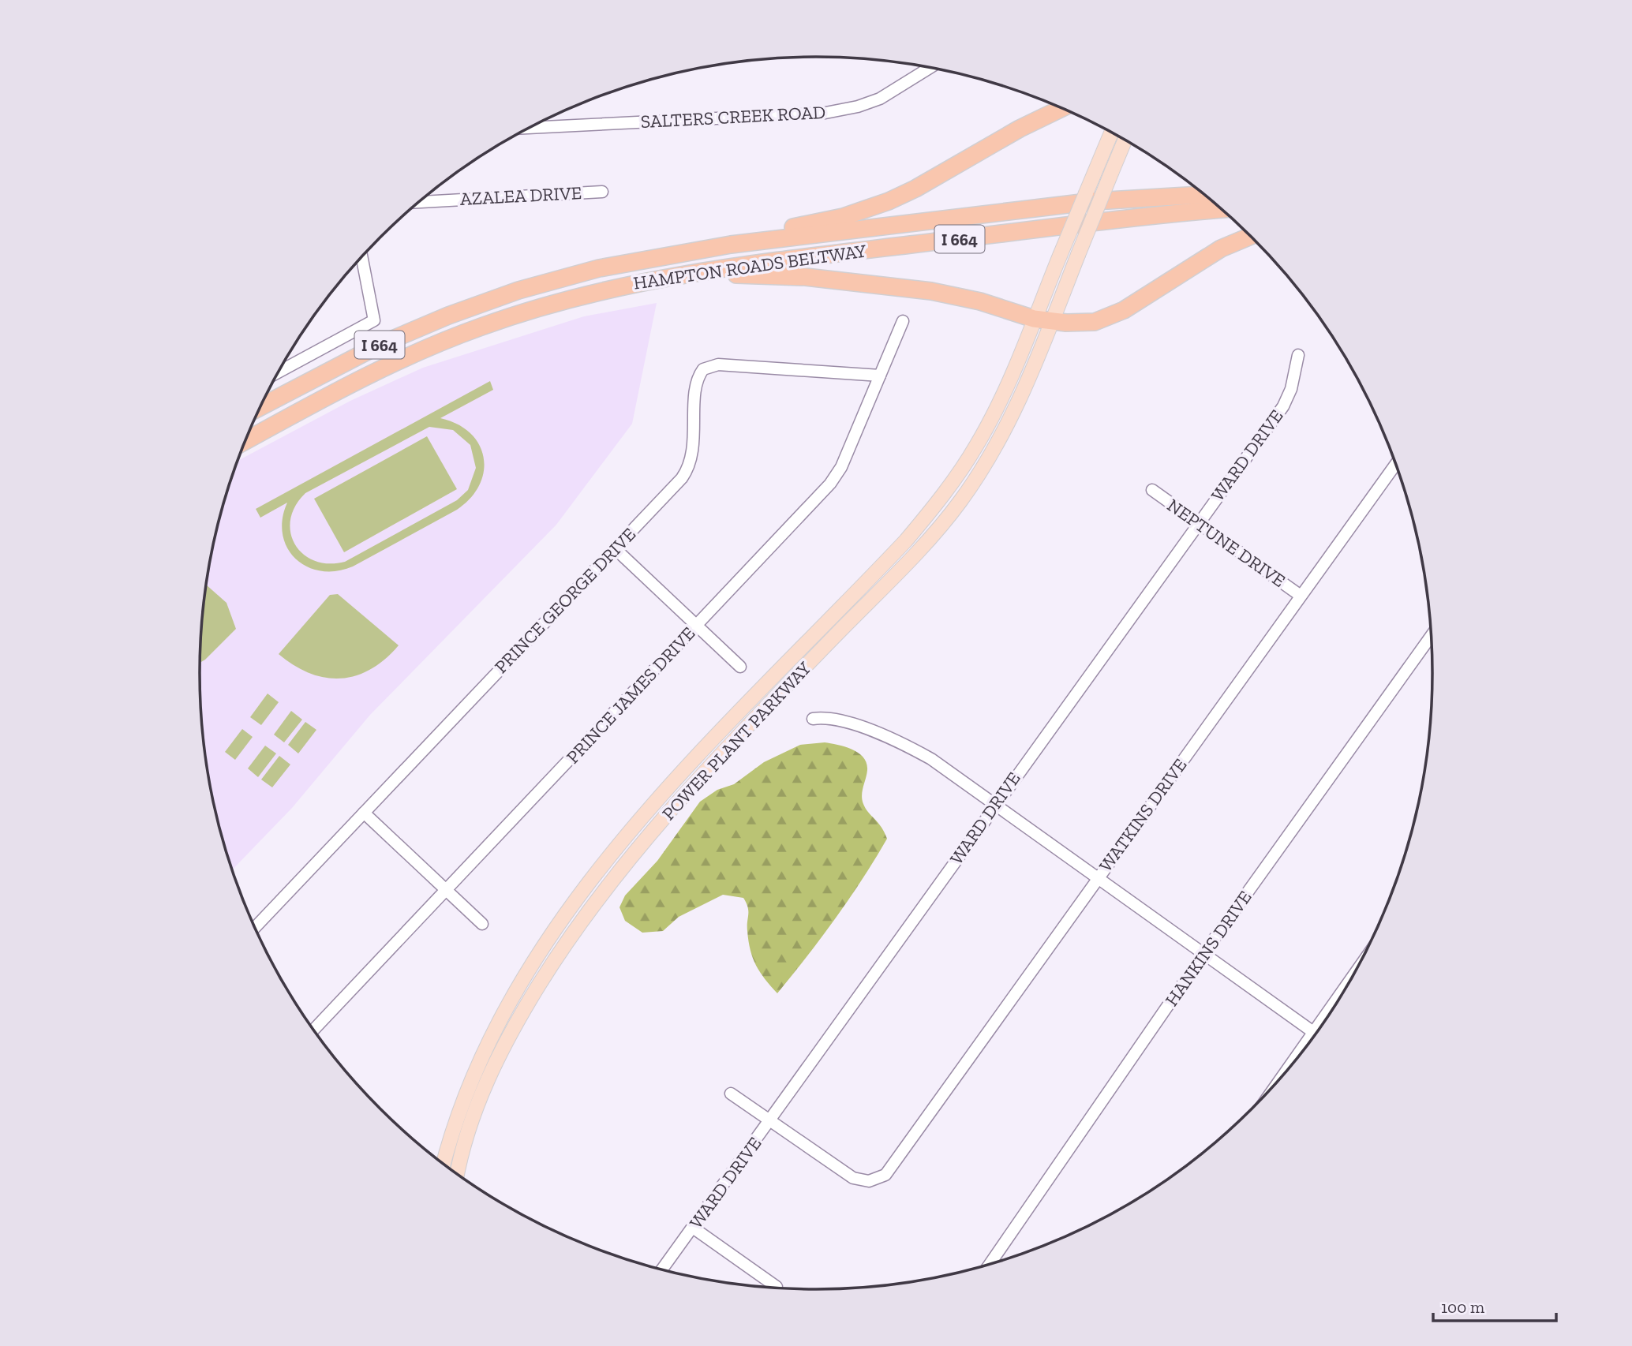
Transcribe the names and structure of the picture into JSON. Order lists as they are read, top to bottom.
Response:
{
  "streets": {
    "highway": ["I 664", "HAMPTON ROADS BELTWAY"],
    "main road": ["POWER PLANT PARKWAY"],
    "street": [
      "SALTERS CREEK ROAD",
      "AZALEA DRIVE",
      "WARD DRIVE",
      "NEPTUNE DRIVE",
      "PRINCE GEORGE DRIVE",
      "PRINCE JAMES DRIVE",
      "WATKINS DRIVE",
      "HANKINS DRIVE"
    ]
  },
  "crossings": [
    ["WARD DRIVE", "NEPTUNE DRIVE"],
    ["WARD DRIVE", "WATKINS DRIVE"],
    ["NEPTUNE DRIVE", "WATKINS DRIVE"],
    ["PRINCE GEORGE DRIVE", "PRINCE JAMES DRIVE"]
  ],
  "scale_bar": "100 m"
}
